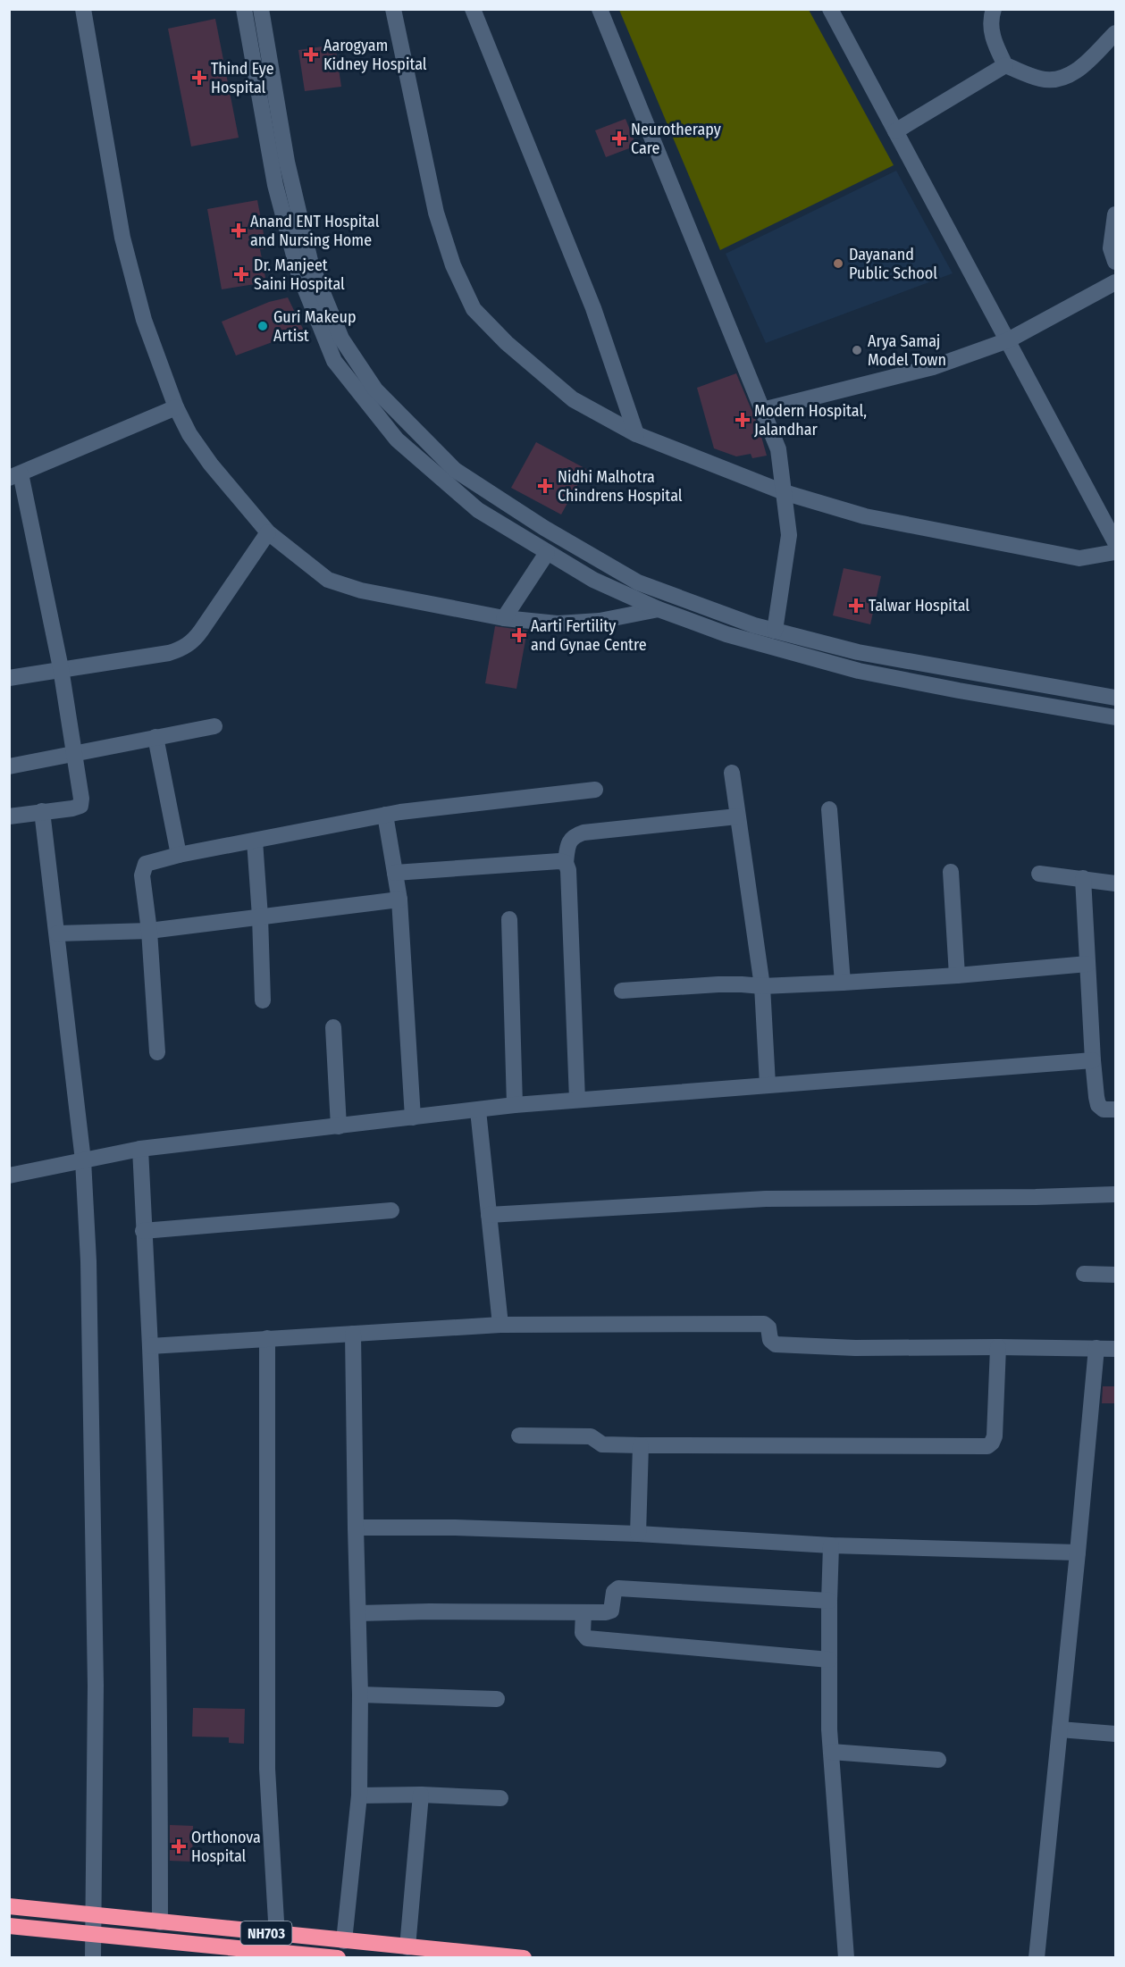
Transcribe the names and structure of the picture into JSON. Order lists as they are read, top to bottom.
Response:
{
  "streets": {
    "highway": ["NH703"]
  },
  "places": {
    "health": [
      "Aarogyam Kidney Hospital",
      "Thind Eye Hospital",
      "Neurotherapy Care",
      "Anand ENT Hospital and Nursing Home",
      "Dr. Manjeet Saini Hospital",
      "Modern Hospital, Jalandhar",
      "Nidhi Malhotra Chindrens Hospital",
      "Talwar Hospital",
      "Aarti Fertility and Gynae Centre",
      "Orthonova Hospital"
    ],
    "other": ["Dayanand Public School", "Guri Makeup Artist", "Arya Samaj Model Town"]
  }
}
